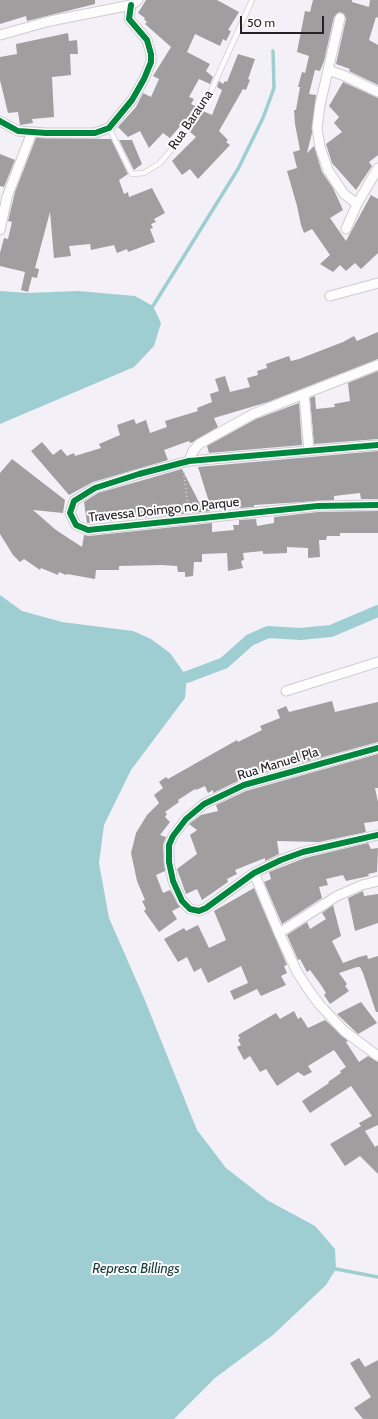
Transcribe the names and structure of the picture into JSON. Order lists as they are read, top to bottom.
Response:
{
  "streets": {
    "street": ["Travessa Doimgo no Parque", "Rua Manuel Pla"],
    "lane": ["Rua Barauna"]
  },
  "water": ["Represa Billings"],
  "scale_bar": "50 m"
}
